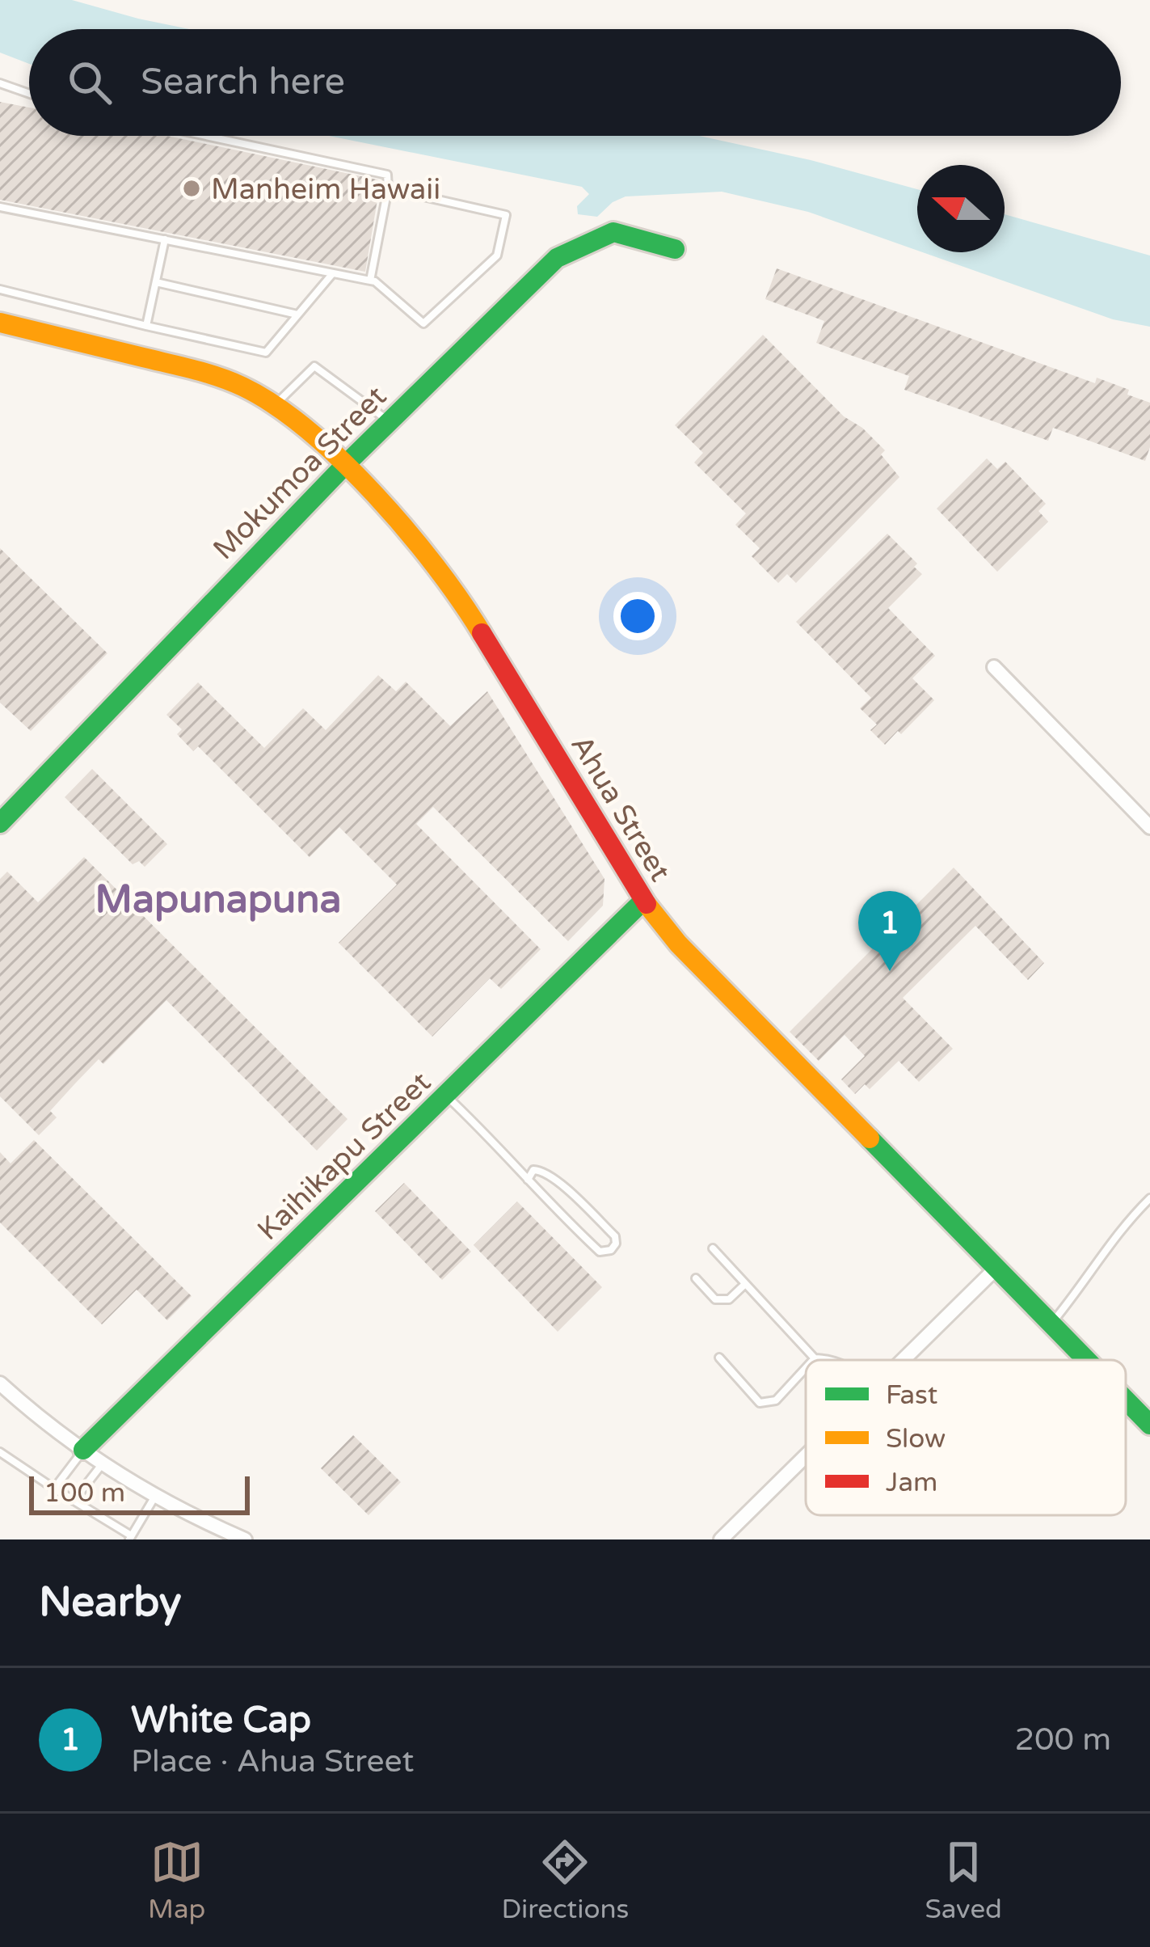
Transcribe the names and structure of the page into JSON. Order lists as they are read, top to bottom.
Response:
{
  "streets": {
    "street": ["Mokumoa Street", "Ahua Street", "Kaihikapu Street"]
  },
  "crossings": [
    ["Mokumoa Street", "Ahua Street"],
    ["Ahua Street", "Kaihikapu Street"]
  ],
  "districts": ["Mapunapuna"],
  "places": ["Manheim Hawaii"],
  "legend": ["Fast", "Slow", "Jam"],
  "scale_bar": "100 m",
  "north": "left",
  "page": {
    "search": "Search here",
    "pins": "1",
    "scale": "100 m",
    "heading": "Nearby",
    "list": [
      {
        "mark": "1",
        "name": "White Cap",
        "note": "Place · Ahua Street",
        "value": "200 m"
      }
    ],
    "nav": ["Map", "Directions", "Saved"]
  }
}
